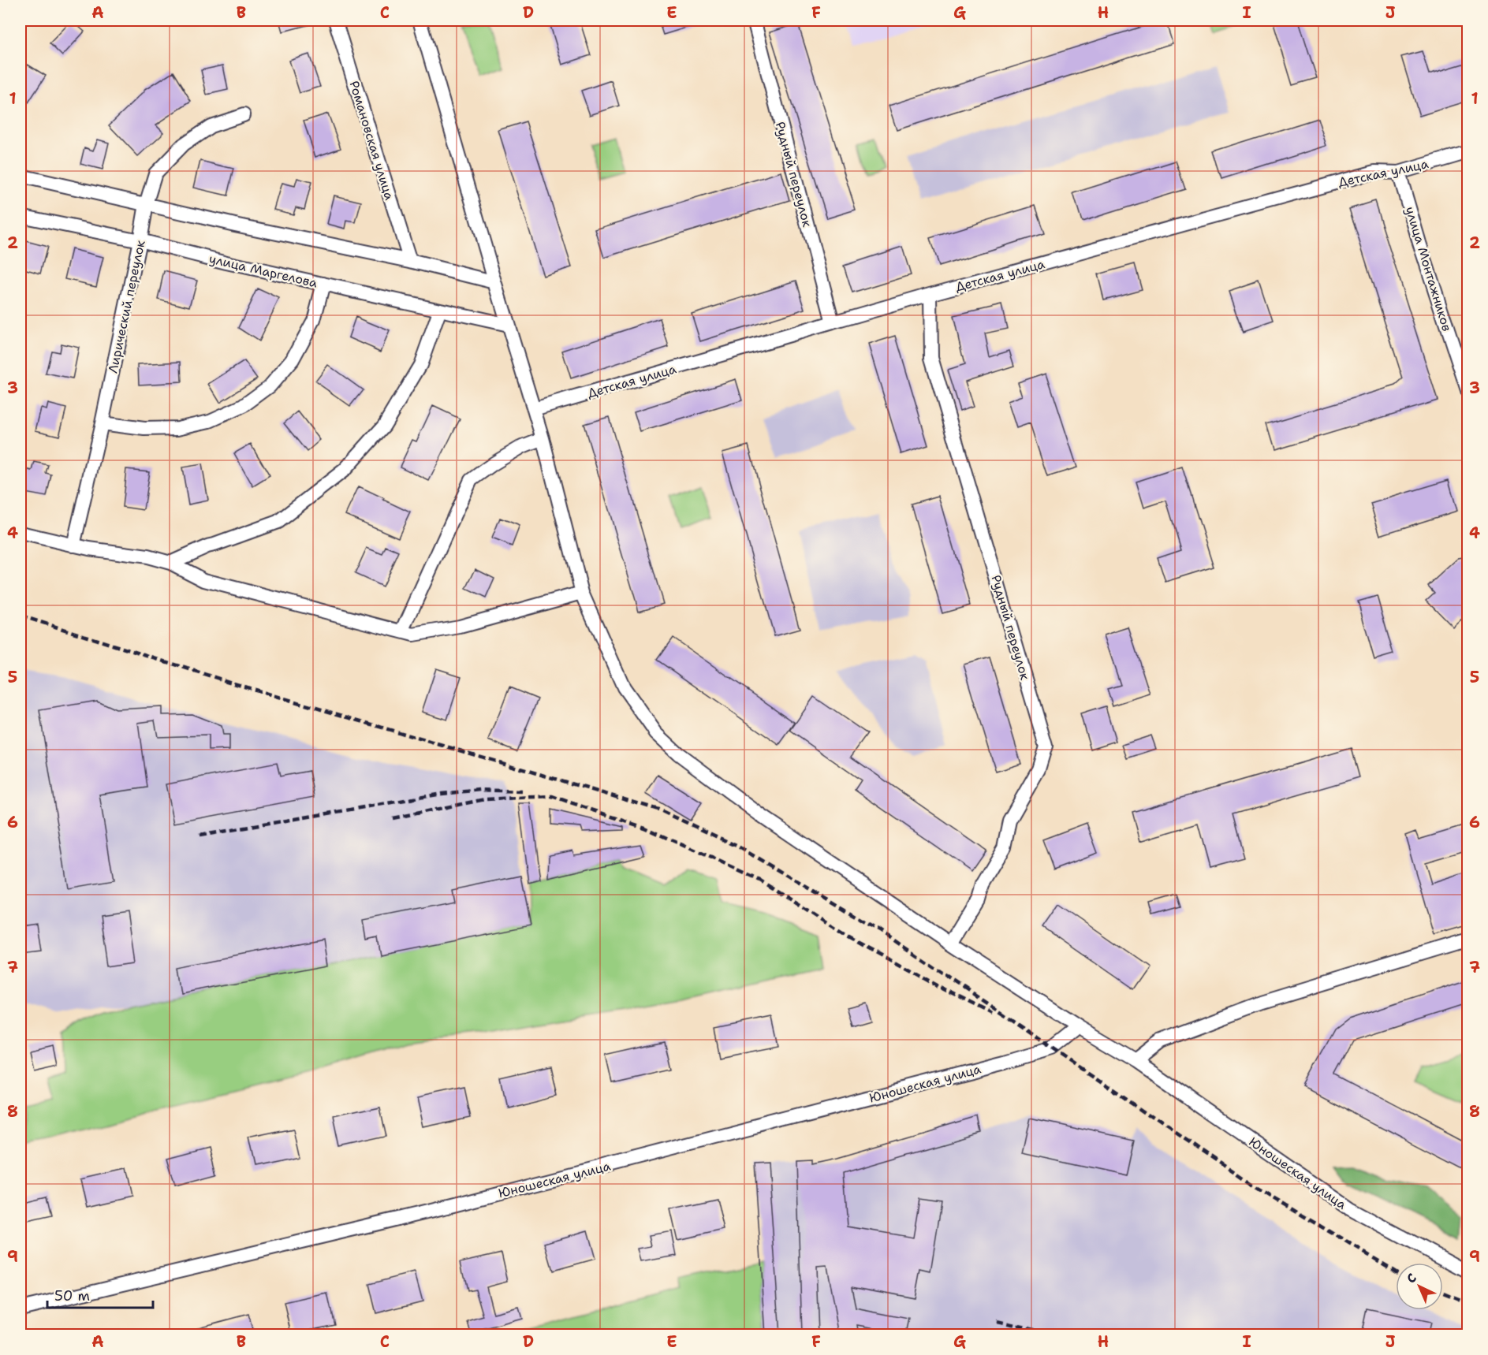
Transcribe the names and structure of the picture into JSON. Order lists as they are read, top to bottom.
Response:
{
  "streets": {
    "street": [
      "Романовская улица",
      "Детская улица",
      "Рудный переулок",
      "улица Монтажников",
      "улица Маргелова",
      "Лирический переулок",
      "Юношеская улица"
    ]
  },
  "crossings": [
    ["Детская улица", "Рудный переулок"],
    ["Детская улица", "улица Монтажников"],
    ["Рудный переулок", "Юношеская улица"],
    ["улица Маргелова", "Лирический переулок"]
  ],
  "scale_bar": "50 m",
  "north": "top left",
  "grid": {
    "columns": [
      "A",
      "B",
      "C",
      "D",
      "E",
      "F",
      "G",
      "H",
      "I",
      "J"
    ],
    "rows": [
      "1",
      "2",
      "3",
      "4",
      "5",
      "6",
      "7",
      "8",
      "9"
    ]
  }
}
